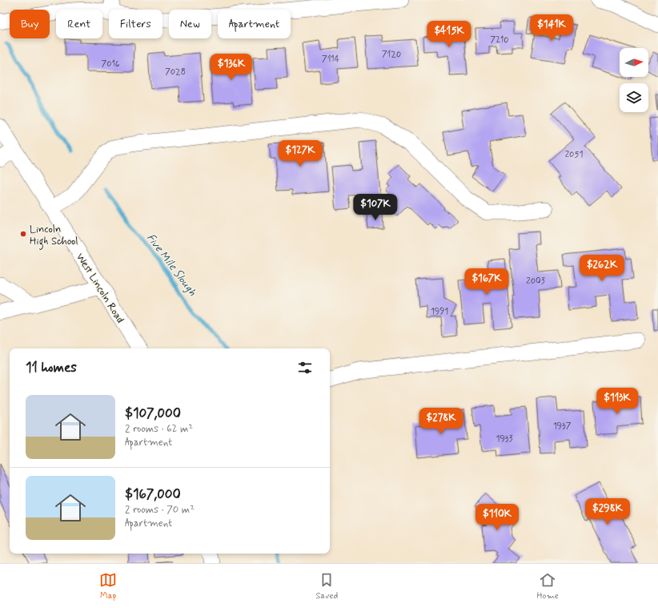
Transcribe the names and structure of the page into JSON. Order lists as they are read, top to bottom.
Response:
{
  "streets": {
    "street": ["West Lincoln Road"]
  },
  "water": ["Five Mile Slough"],
  "places": ["Lincoln High School"],
  "house_numbers": [
    "7210",
    "7120",
    "7114",
    "7016",
    "7028",
    "2051",
    "2003",
    "1991",
    "1937",
    "1933"
  ],
  "north": "right",
  "page": {
    "chip": [
      "Buy",
      "Rent",
      "Filters",
      "New",
      "Apartment"
    ],
    "price": [
      "$141K",
      "$415K",
      "$136K",
      "$127K",
      "$107K",
      "$262K",
      "$167K",
      "$113K",
      "$278K",
      "$298K",
      "$110K"
    ],
    "heading": "11 homes",
    "list": [
      {
        "name": "$107,000",
        "note": "2 rooms · 62 m² · Apartment"
      },
      {
        "name": "$167,000",
        "note": "2 rooms · 70 m² · Apartment"
      }
    ],
    "tabs": ["Map", "Saved", "Home"]
  }
}
